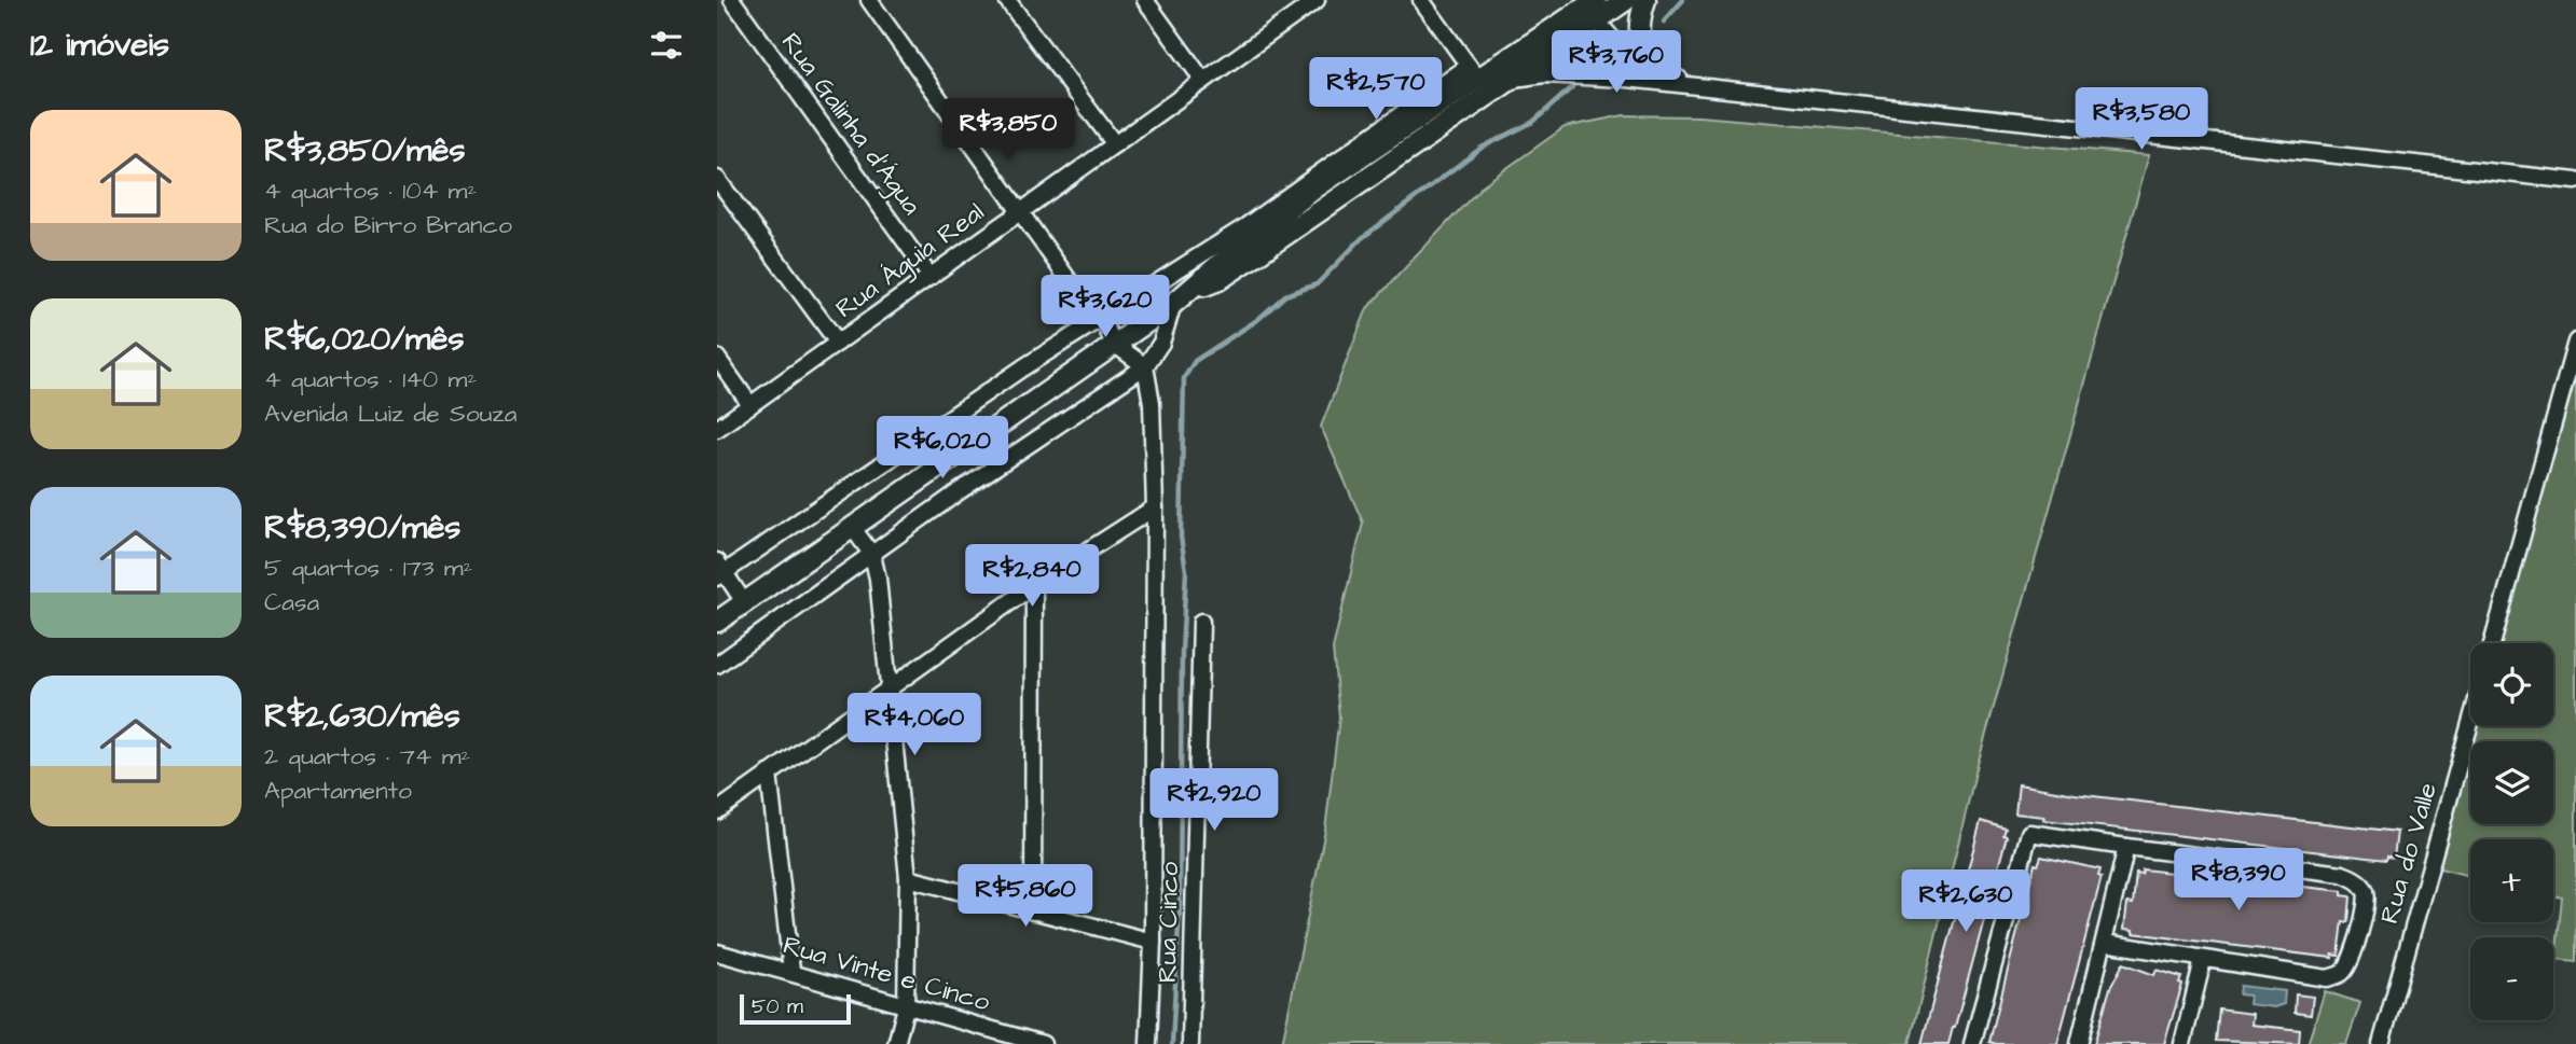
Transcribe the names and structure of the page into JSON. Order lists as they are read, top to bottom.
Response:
{
  "streets": {
    "street": [
      "Rua Galinha d'Água",
      "Rua Águia Real",
      "Rua do Valle",
      "Rua Cinco",
      "Rua Vinte e Cinco"
    ]
  },
  "crossings": [
    ["Rua Galinha d'Água", "Rua Águia Real"]
  ],
  "scale_bar": "50 m",
  "page": {
    "heading": "12 imóveis",
    "price": [
      "R$3,760",
      "R$2,570",
      "R$3,580",
      "R$3,850",
      "R$3,620",
      "R$6,020",
      "R$2,840",
      "R$4,060",
      "R$2,920",
      "R$8,390",
      "R$5,860",
      "R$2,630"
    ],
    "list": [
      {
        "name": "R$3,850/mês",
        "note": "4 quartos · 104 m² · Rua do Birro Branco"
      },
      {
        "name": "R$6,020/mês",
        "note": "4 quartos · 140 m² · Avenida Luiz de Souza"
      },
      {
        "name": "R$8,390/mês",
        "note": "5 quartos · 173 m² · Casa"
      },
      {
        "name": "R$2,630/mês",
        "note": "2 quartos · 74 m² · Apartamento"
      }
    ],
    "map_buttons": ["+", "−"],
    "scale": "50 m"
  }
}
